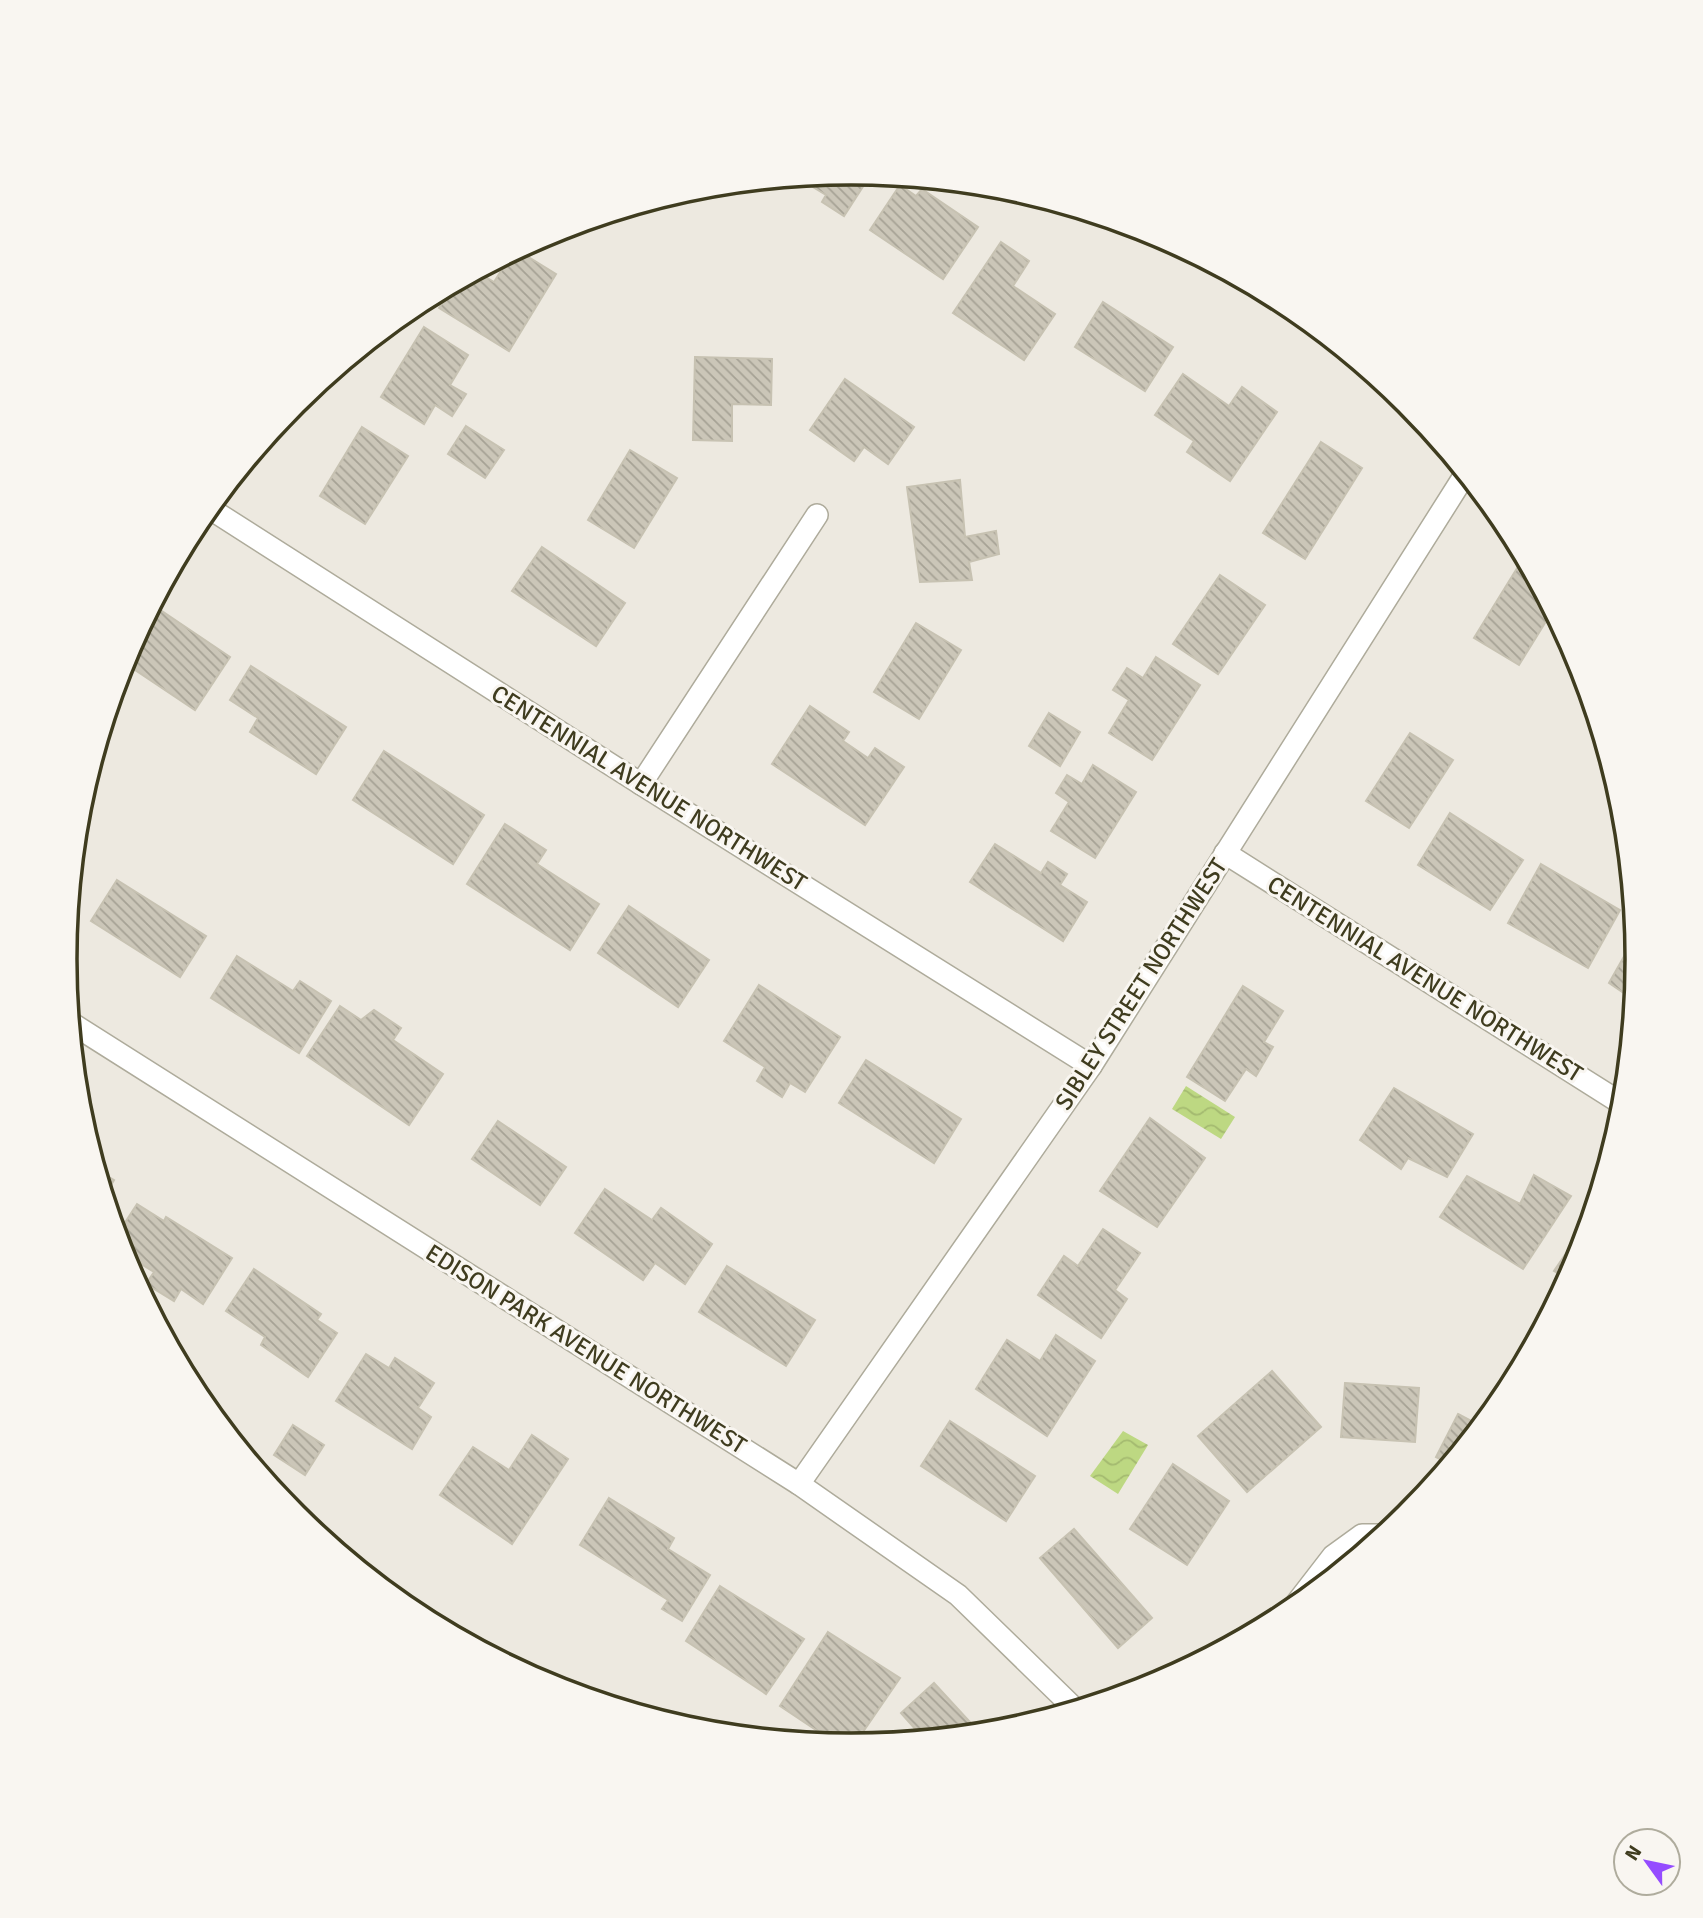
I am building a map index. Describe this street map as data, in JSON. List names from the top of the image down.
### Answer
{
  "streets": {
    "street": ["CENTENNIAL AVENUE NORTHWEST", "SIBLEY STREET NORTHWEST", "EDISON PARK AVENUE NORTHWEST"]
  },
  "crossings": [
    ["CENTENNIAL AVENUE NORTHWEST", "SIBLEY STREET NORTHWEST"],
    ["SIBLEY STREET NORTHWEST", "EDISON PARK AVENUE NORTHWEST"]
  ],
  "north": "top left"
}
